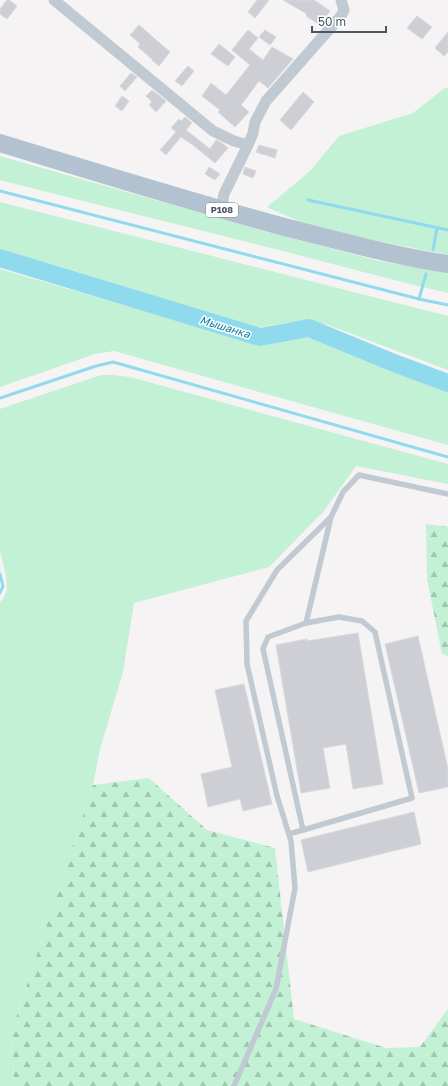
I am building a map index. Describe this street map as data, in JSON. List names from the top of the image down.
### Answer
{
  "streets": {
    "main road": ["Р108"]
  },
  "water": ["Мышанка"],
  "scale_bar": "50 m"
}
